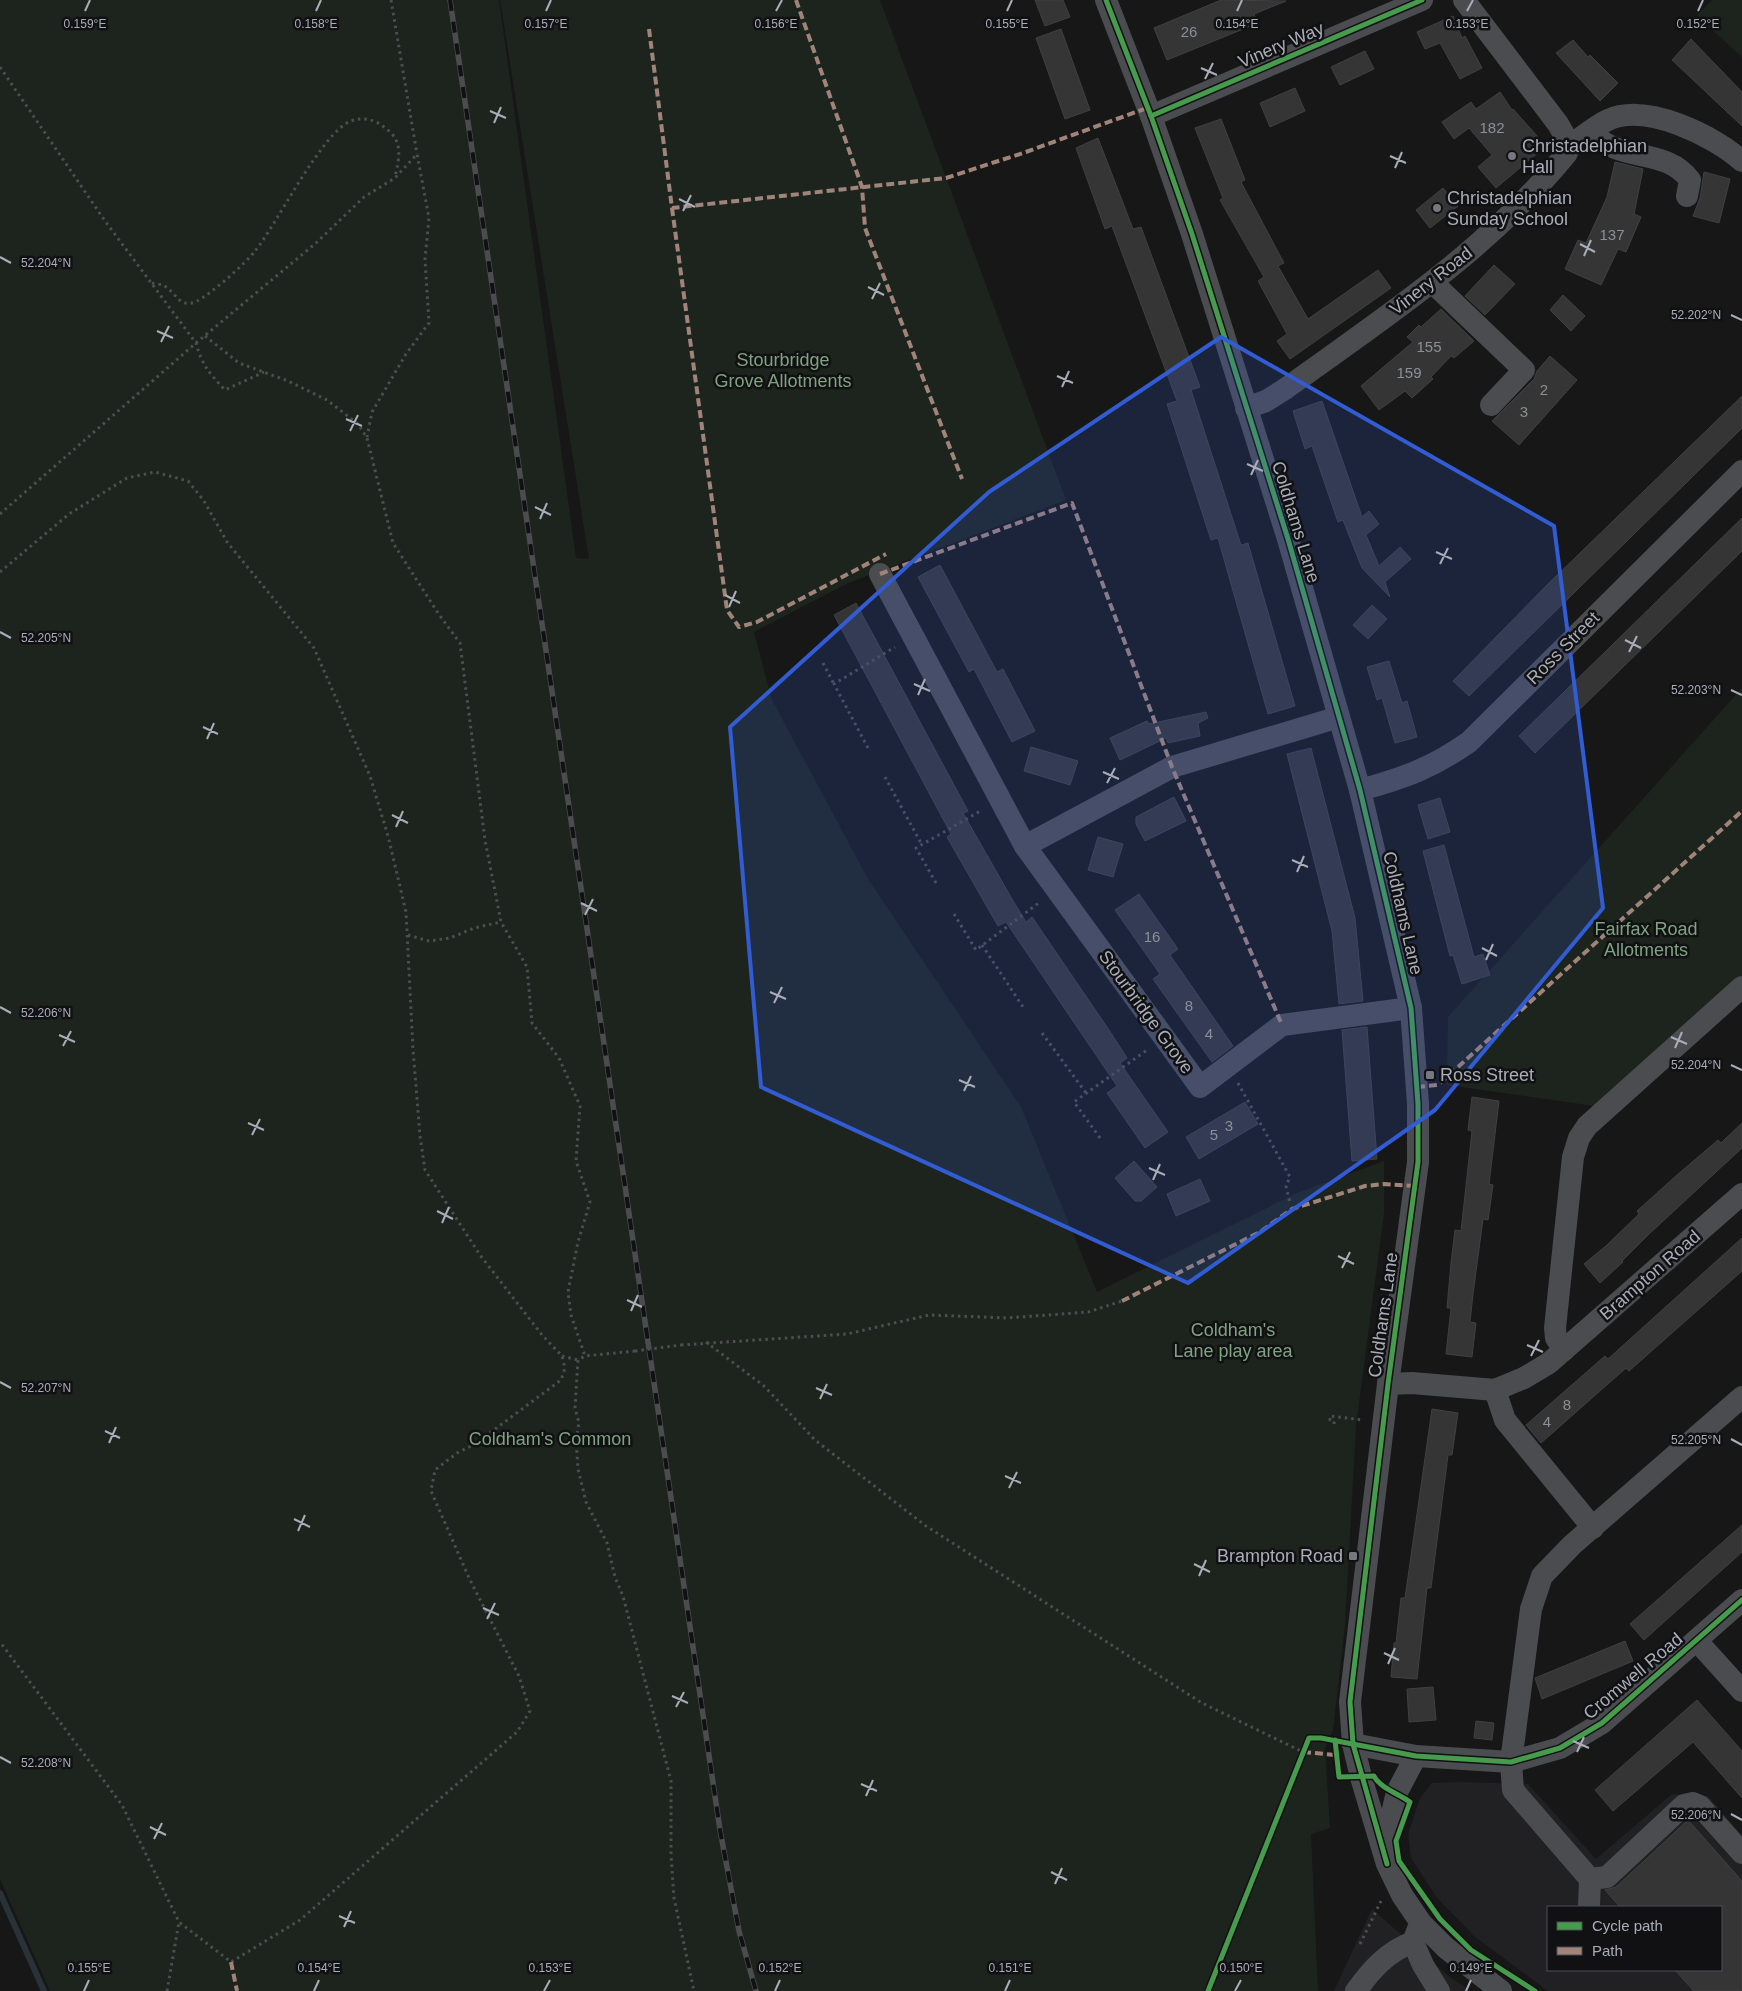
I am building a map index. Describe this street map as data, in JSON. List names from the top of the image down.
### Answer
{
  "streets": {
    "street": [
      "Vinery Way",
      "Vinery Road",
      "Coldhams Lane",
      "Ross Street",
      "Stourbridge Grove",
      "Brampton Road",
      "Cromwell Road"
    ]
  },
  "crossings": [
    ["Vinery Way", "Coldhams Lane"],
    ["Vinery Road", "Coldhams Lane"],
    ["Coldhams Lane", "Ross Street"],
    ["Coldhams Lane", "Stourbridge Grove"],
    ["Coldhams Lane", "Brampton Road"],
    ["Coldhams Lane", "Cromwell Road"]
  ],
  "parks": [
    "Stourbridge Grove Allotments",
    "Fairfax Road Allotments",
    "Coldham's Lane play area",
    "Coldham's Common"
  ],
  "places": {
    "other": ["Christadelphian Hall", "Christadelphian Sunday School"],
    "transit": ["Ross Street", "Brampton Road"]
  },
  "house_numbers": [
    "26",
    "182",
    "137",
    "155",
    "159",
    "2",
    "3",
    "16",
    "8",
    "4",
    "3",
    "5",
    "8",
    "4"
  ],
  "legend": ["Cycle path", "Path"],
  "coordinates": [
    "0.159°E",
    "0.158°E",
    "0.157°E",
    "0.156°E",
    "0.155°E",
    "0.153°E",
    "0.152°E",
    "0.154°E",
    "52.204°N",
    "52.202°N",
    "52.205°N",
    "52.203°N",
    "52.206°N",
    "52.207°N",
    "52.208°N",
    "0.151°E",
    "0.150°E",
    "0.149°E"
  ]
}
